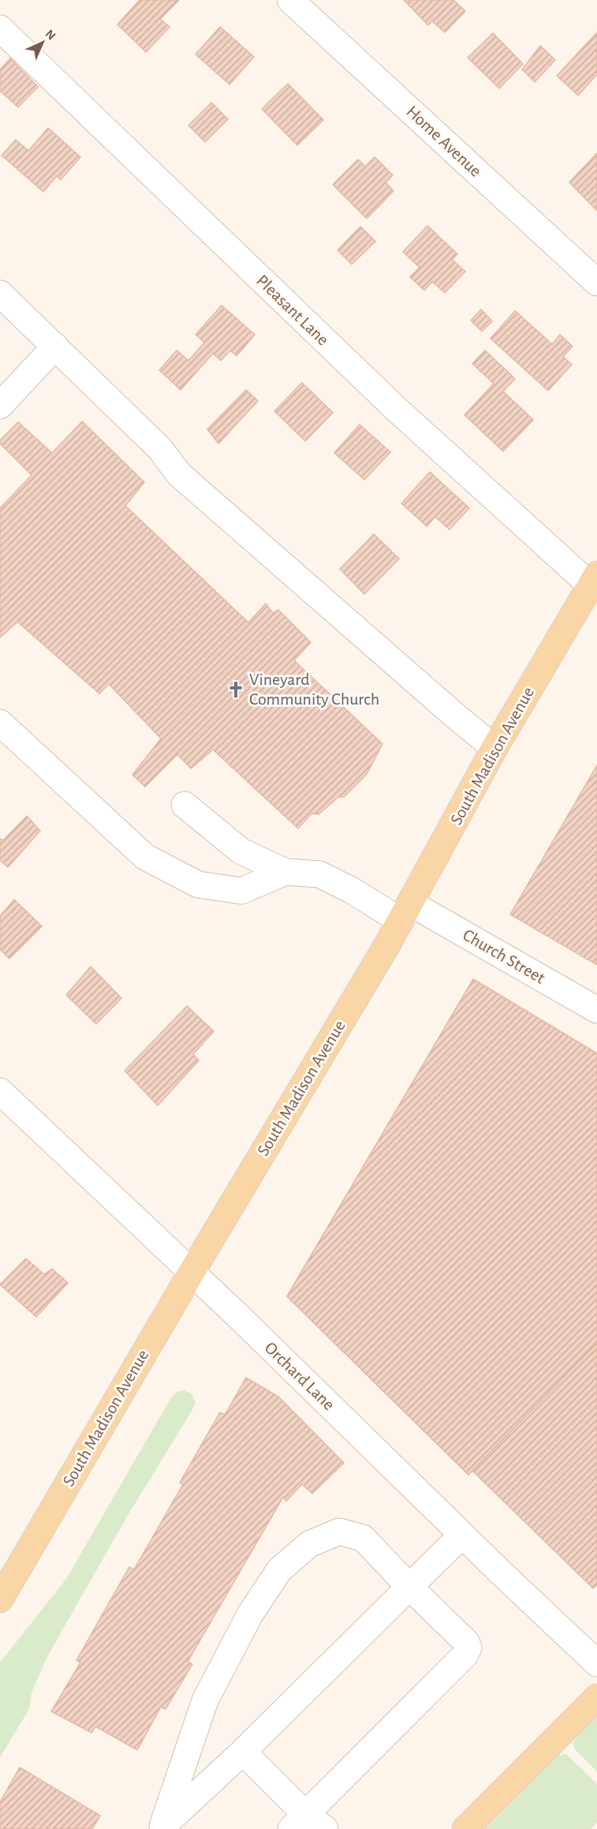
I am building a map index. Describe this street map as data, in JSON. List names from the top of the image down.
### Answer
{
  "streets": {
    "main road": ["South Madison Avenue"],
    "street": [
      "Home Avenue",
      "Pleasant Lane",
      "Church Street",
      "Orchard Lane"
    ]
  },
  "crossings": [
    ["Pleasant Lane", "South Madison Avenue"],
    ["South Madison Avenue", "Church Street"],
    ["South Madison Avenue", "Orchard Lane"]
  ],
  "places": {
    "church": ["Vineyard Community Church"]
  },
  "north": "top right"
}
